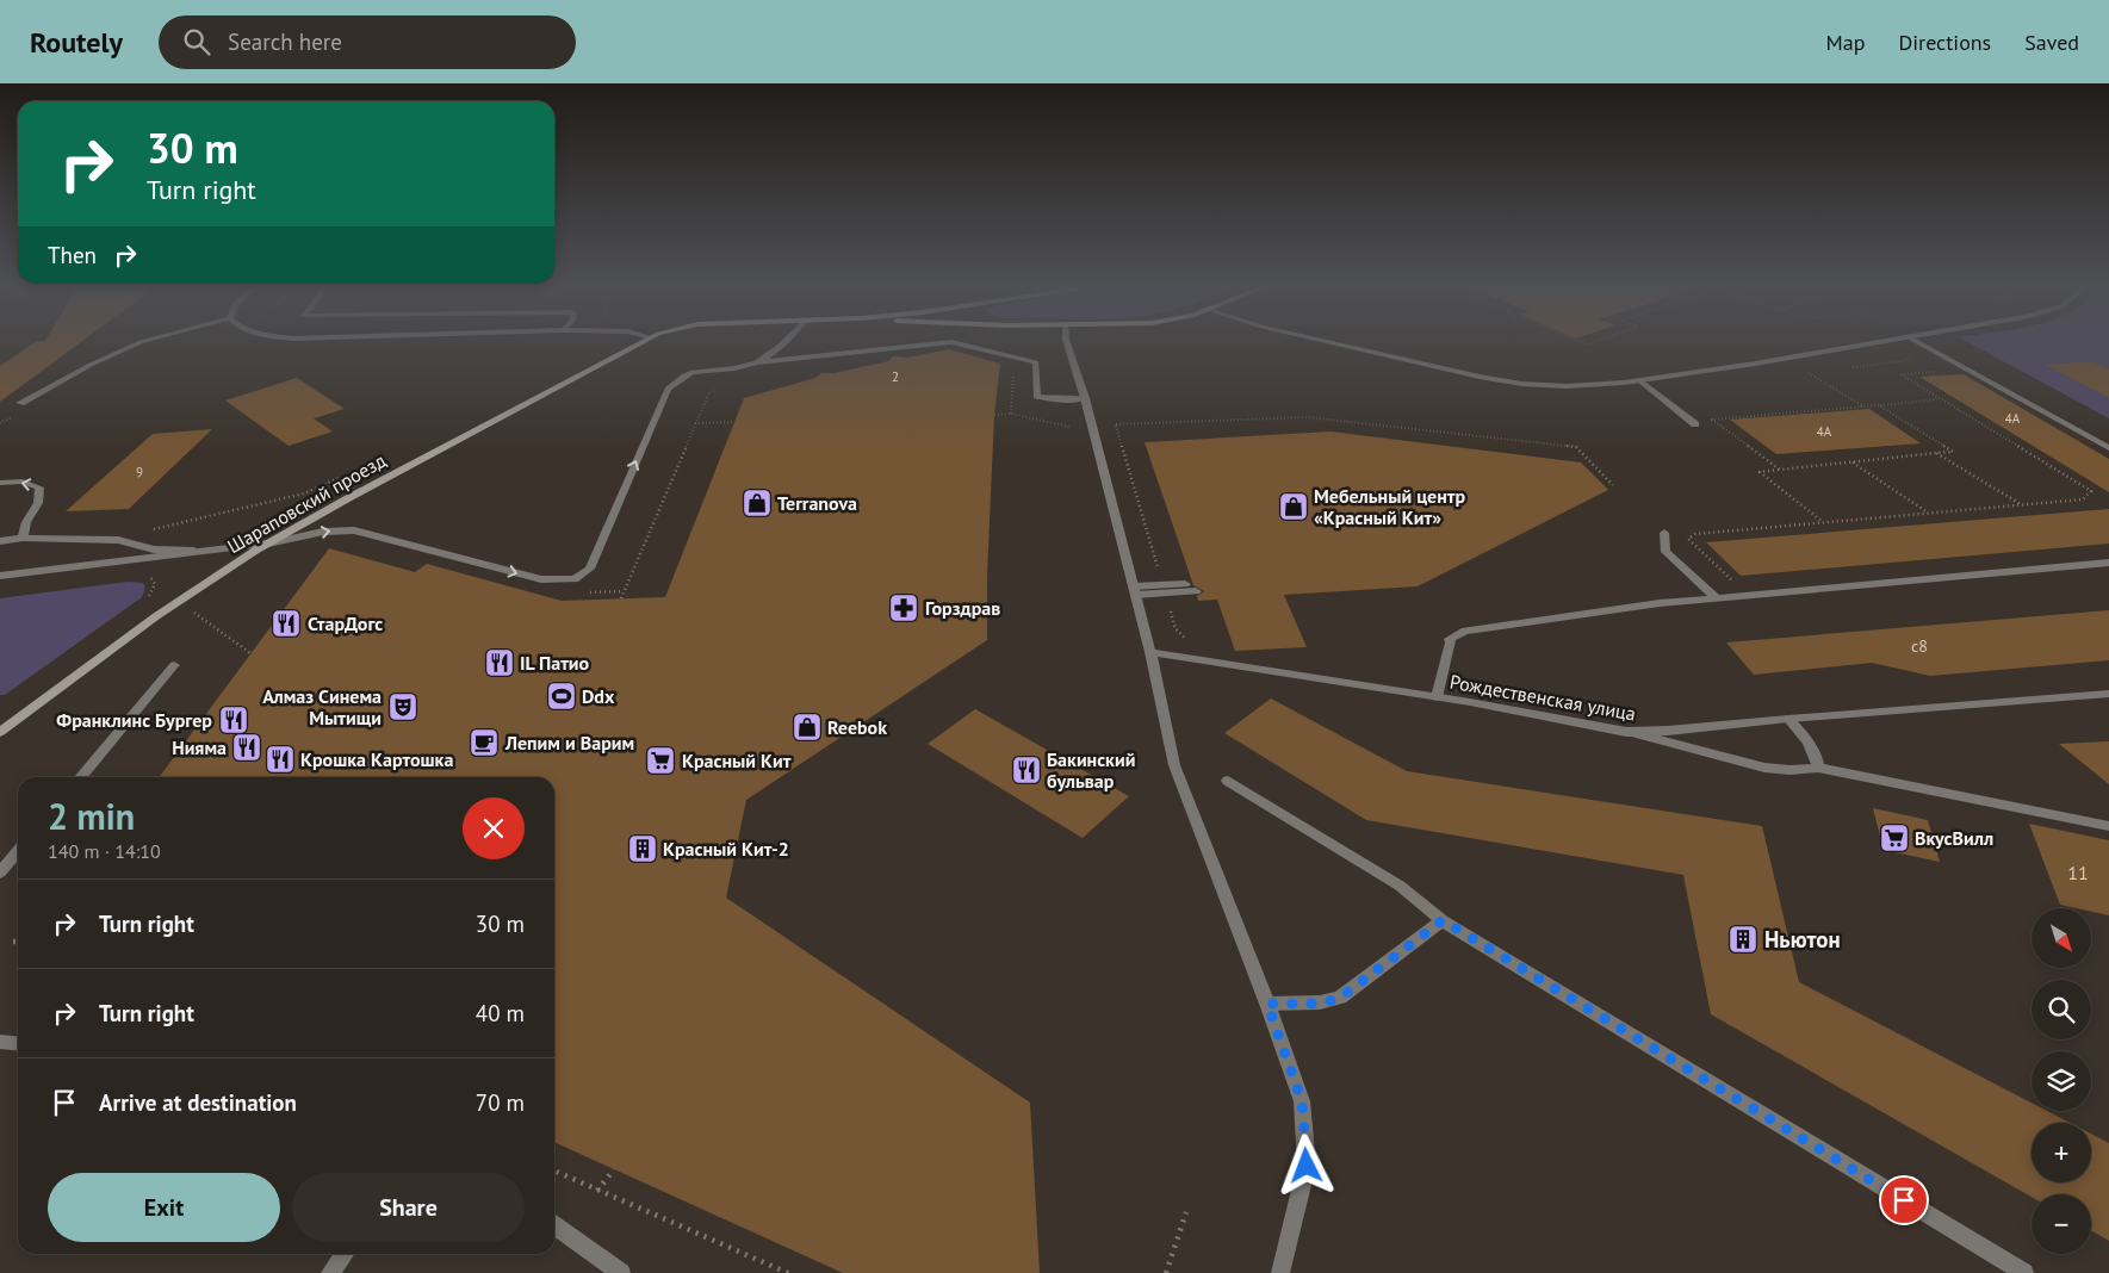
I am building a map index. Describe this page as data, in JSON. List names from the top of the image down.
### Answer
{
  "streets": {
    "main road": ["Шараповский проезд"],
    "street": ["Рождественская улица"]
  },
  "places": {
    "shop": ["Terranova", "Мебельный центр «Красный Кит»", "Reebok"],
    "pharmacy": ["Горздрав"],
    "restaurant": [
      "СтарДогс",
      "IL Патио",
      "Франклинс Бургер",
      "Нияма",
      "Крошка Картошка",
      "Бакинский бульвар"
    ],
    "sports": ["Ddx"],
    "theatre": ["Алмаз Синема Мытищи"],
    "cafe": ["Лепим и Варим"],
    "supermarket": ["Красный Кит", "ВкусВилл"],
    "building": ["Красный Кит-2", "Ньютон"]
  },
  "house_numbers": [
    "2",
    "4А",
    "4А",
    "9",
    "с8",
    "11"
  ],
  "north": "bottom right",
  "page": {
    "header": "Routely",
    "search": "Search here",
    "nav": ["Map", "Directions", "Saved"],
    "turn": ["30 m", "Turn right"],
    "then": "Then",
    "heading": ["2 min", "140 m · 14:10"],
    "list": [
      {
        "name": "Turn right",
        "value": "30 m"
      },
      {
        "name": "Turn right",
        "value": "40 m"
      },
      {
        "name": "Arrive at destination",
        "value": "70 m"
      }
    ],
    "map_buttons": ["+", "−"],
    "buttons": ["Exit", "Share"]
  }
}
